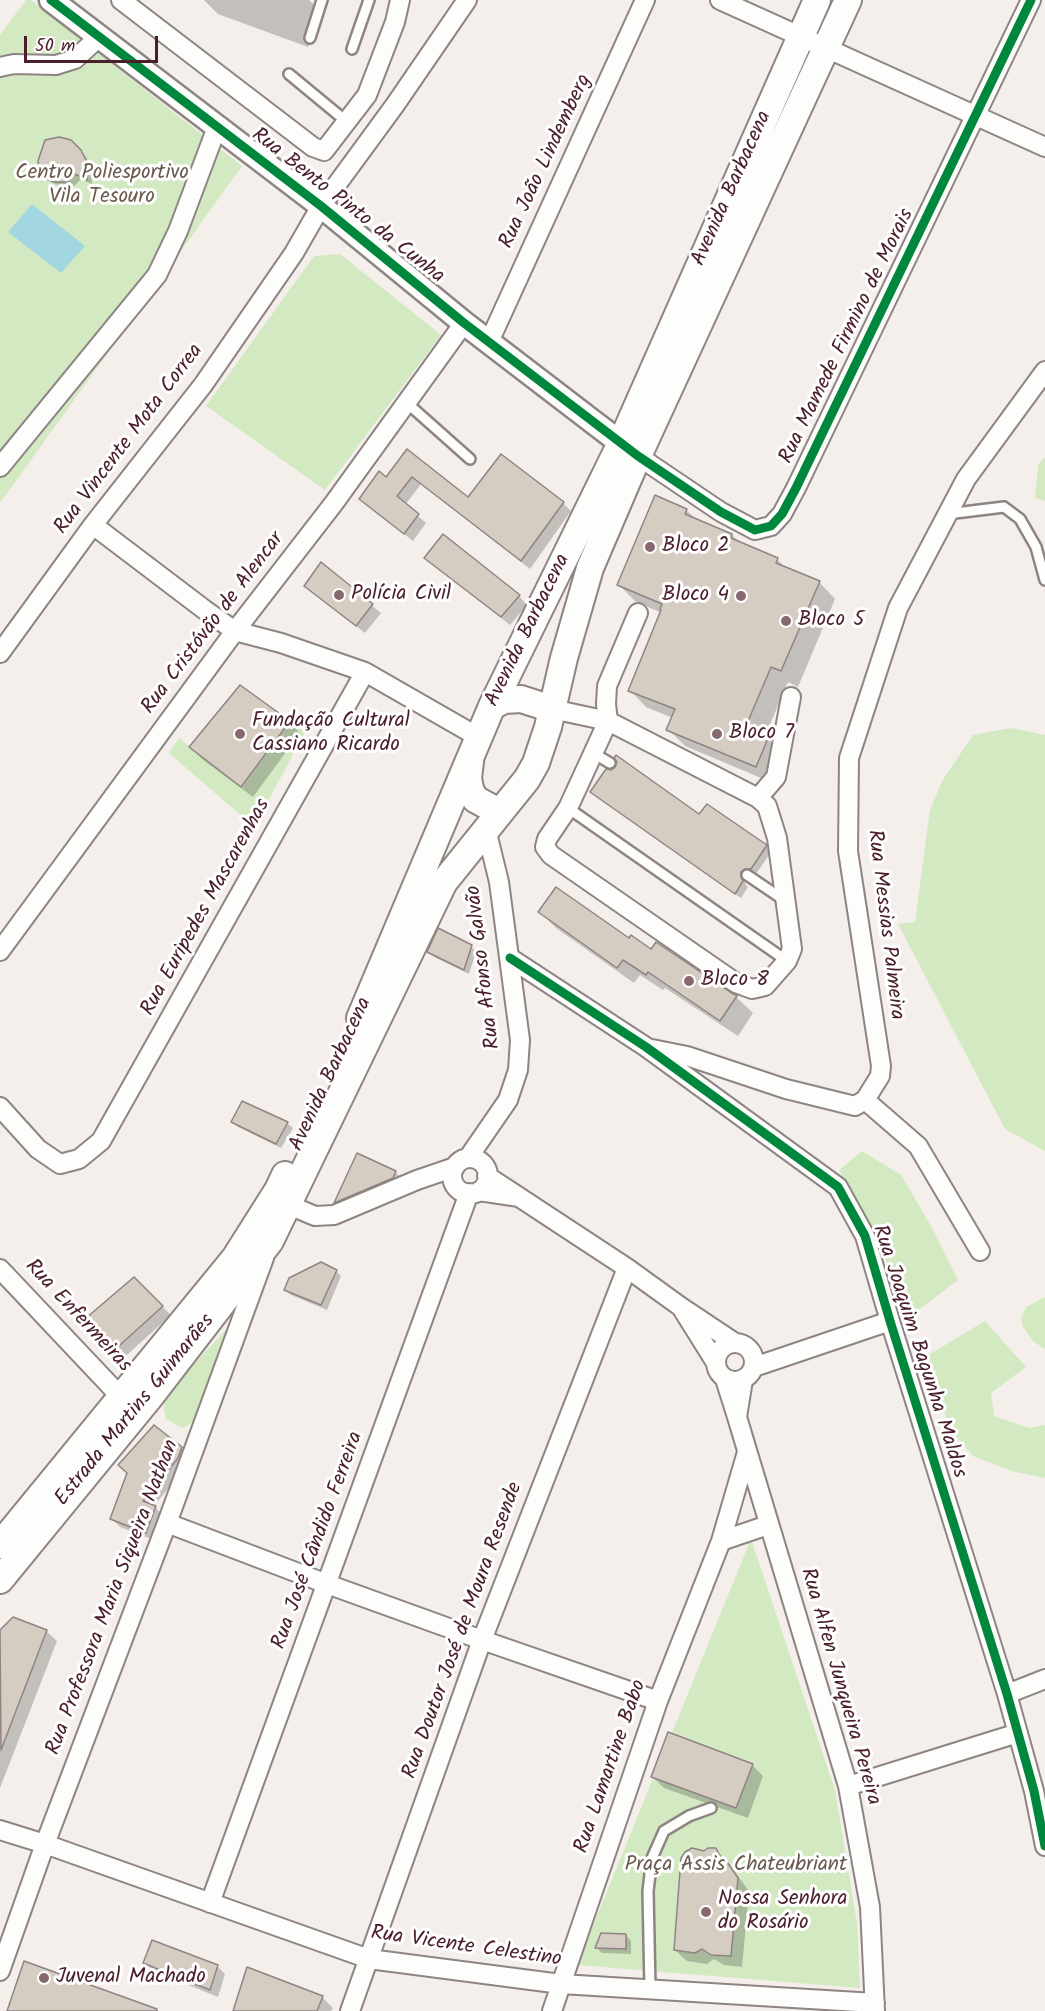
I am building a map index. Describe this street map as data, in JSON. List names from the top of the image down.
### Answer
{
  "streets": {
    "main road": ["Avenida Barbacena", "Estrada Martins Guimarães"],
    "street": [
      "Rua João Lindemberg",
      "Rua Bento Pinto da Cunha",
      "Rua Mamede Firmino de Morais",
      "Rua Vincente Mota Correa",
      "Rua Cristóvão de Alencar",
      "Rua Euripedes Mascarenhas",
      "Rua Messias Palmeira",
      "Rua Afonso Galvão",
      "Rua Enfermeiras",
      "Rua Joaquim Bagunha Maldos",
      "Rua José Cândido Ferreira",
      "Rua Professora Maria Siqueira Nathan",
      "Rua Doutor José de Moura Resende",
      "Rua Alfen Junqueira Pereira",
      "Rua Lamartine Babo",
      "Rua Vicente Celestino"
    ]
  },
  "crossings": [
    ["Rua João Lindemberg", "Rua Bento Pinto da Cunha"],
    ["Avenida Barbacena", "Rua Bento Pinto da Cunha"],
    ["Avenida Barbacena", "Rua Mamede Firmino de Morais"],
    ["Avenida Barbacena", "Rua Afonso Galvão"],
    ["Avenida Barbacena", "Estrada Martins Guimarães"],
    ["Avenida Barbacena", "Rua Professora Maria Siqueira Nathan"],
    ["Rua Bento Pinto da Cunha", "Rua Mamede Firmino de Morais"],
    ["Rua Bento Pinto da Cunha", "Rua Vincente Mota Correa"],
    ["Rua Bento Pinto da Cunha", "Rua Cristóvão de Alencar"],
    ["Rua Afonso Galvão", "Rua Joaquim Bagunha Maldos"],
    ["Rua Afonso Galvão", "Rua José Cândido Ferreira"],
    ["Rua Enfermeiras", "Estrada Martins Guimarães"],
    ["Estrada Martins Guimarães", "Rua Professora Maria Siqueira Nathan"],
    ["Rua José Cândido Ferreira", "Rua Vicente Celestino"],
    ["Rua Professora Maria Siqueira Nathan", "Rua Vicente Celestino"],
    ["Rua Doutor José de Moura Resende", "Rua Vicente Celestino"],
    ["Rua Alfen Junqueira Pereira", "Rua Lamartine Babo"],
    ["Rua Alfen Junqueira Pereira", "Rua Vicente Celestino"],
    ["Rua Lamartine Babo", "Rua Vicente Celestino"]
  ],
  "parks": ["Centro Poliesportivo Vila Tesouro", "Praça Assis Chateubriant"],
  "places": [
    "Bloco 2",
    "Polícia Civil",
    "Bloco 4",
    "Bloco 5",
    "Fundação Cultural Cassiano Ricardo",
    "Bloco 7",
    "Bloco 8",
    "Nossa Senhora do Rosário",
    "Juvenal Machado"
  ],
  "scale_bar": "50 m"
}
